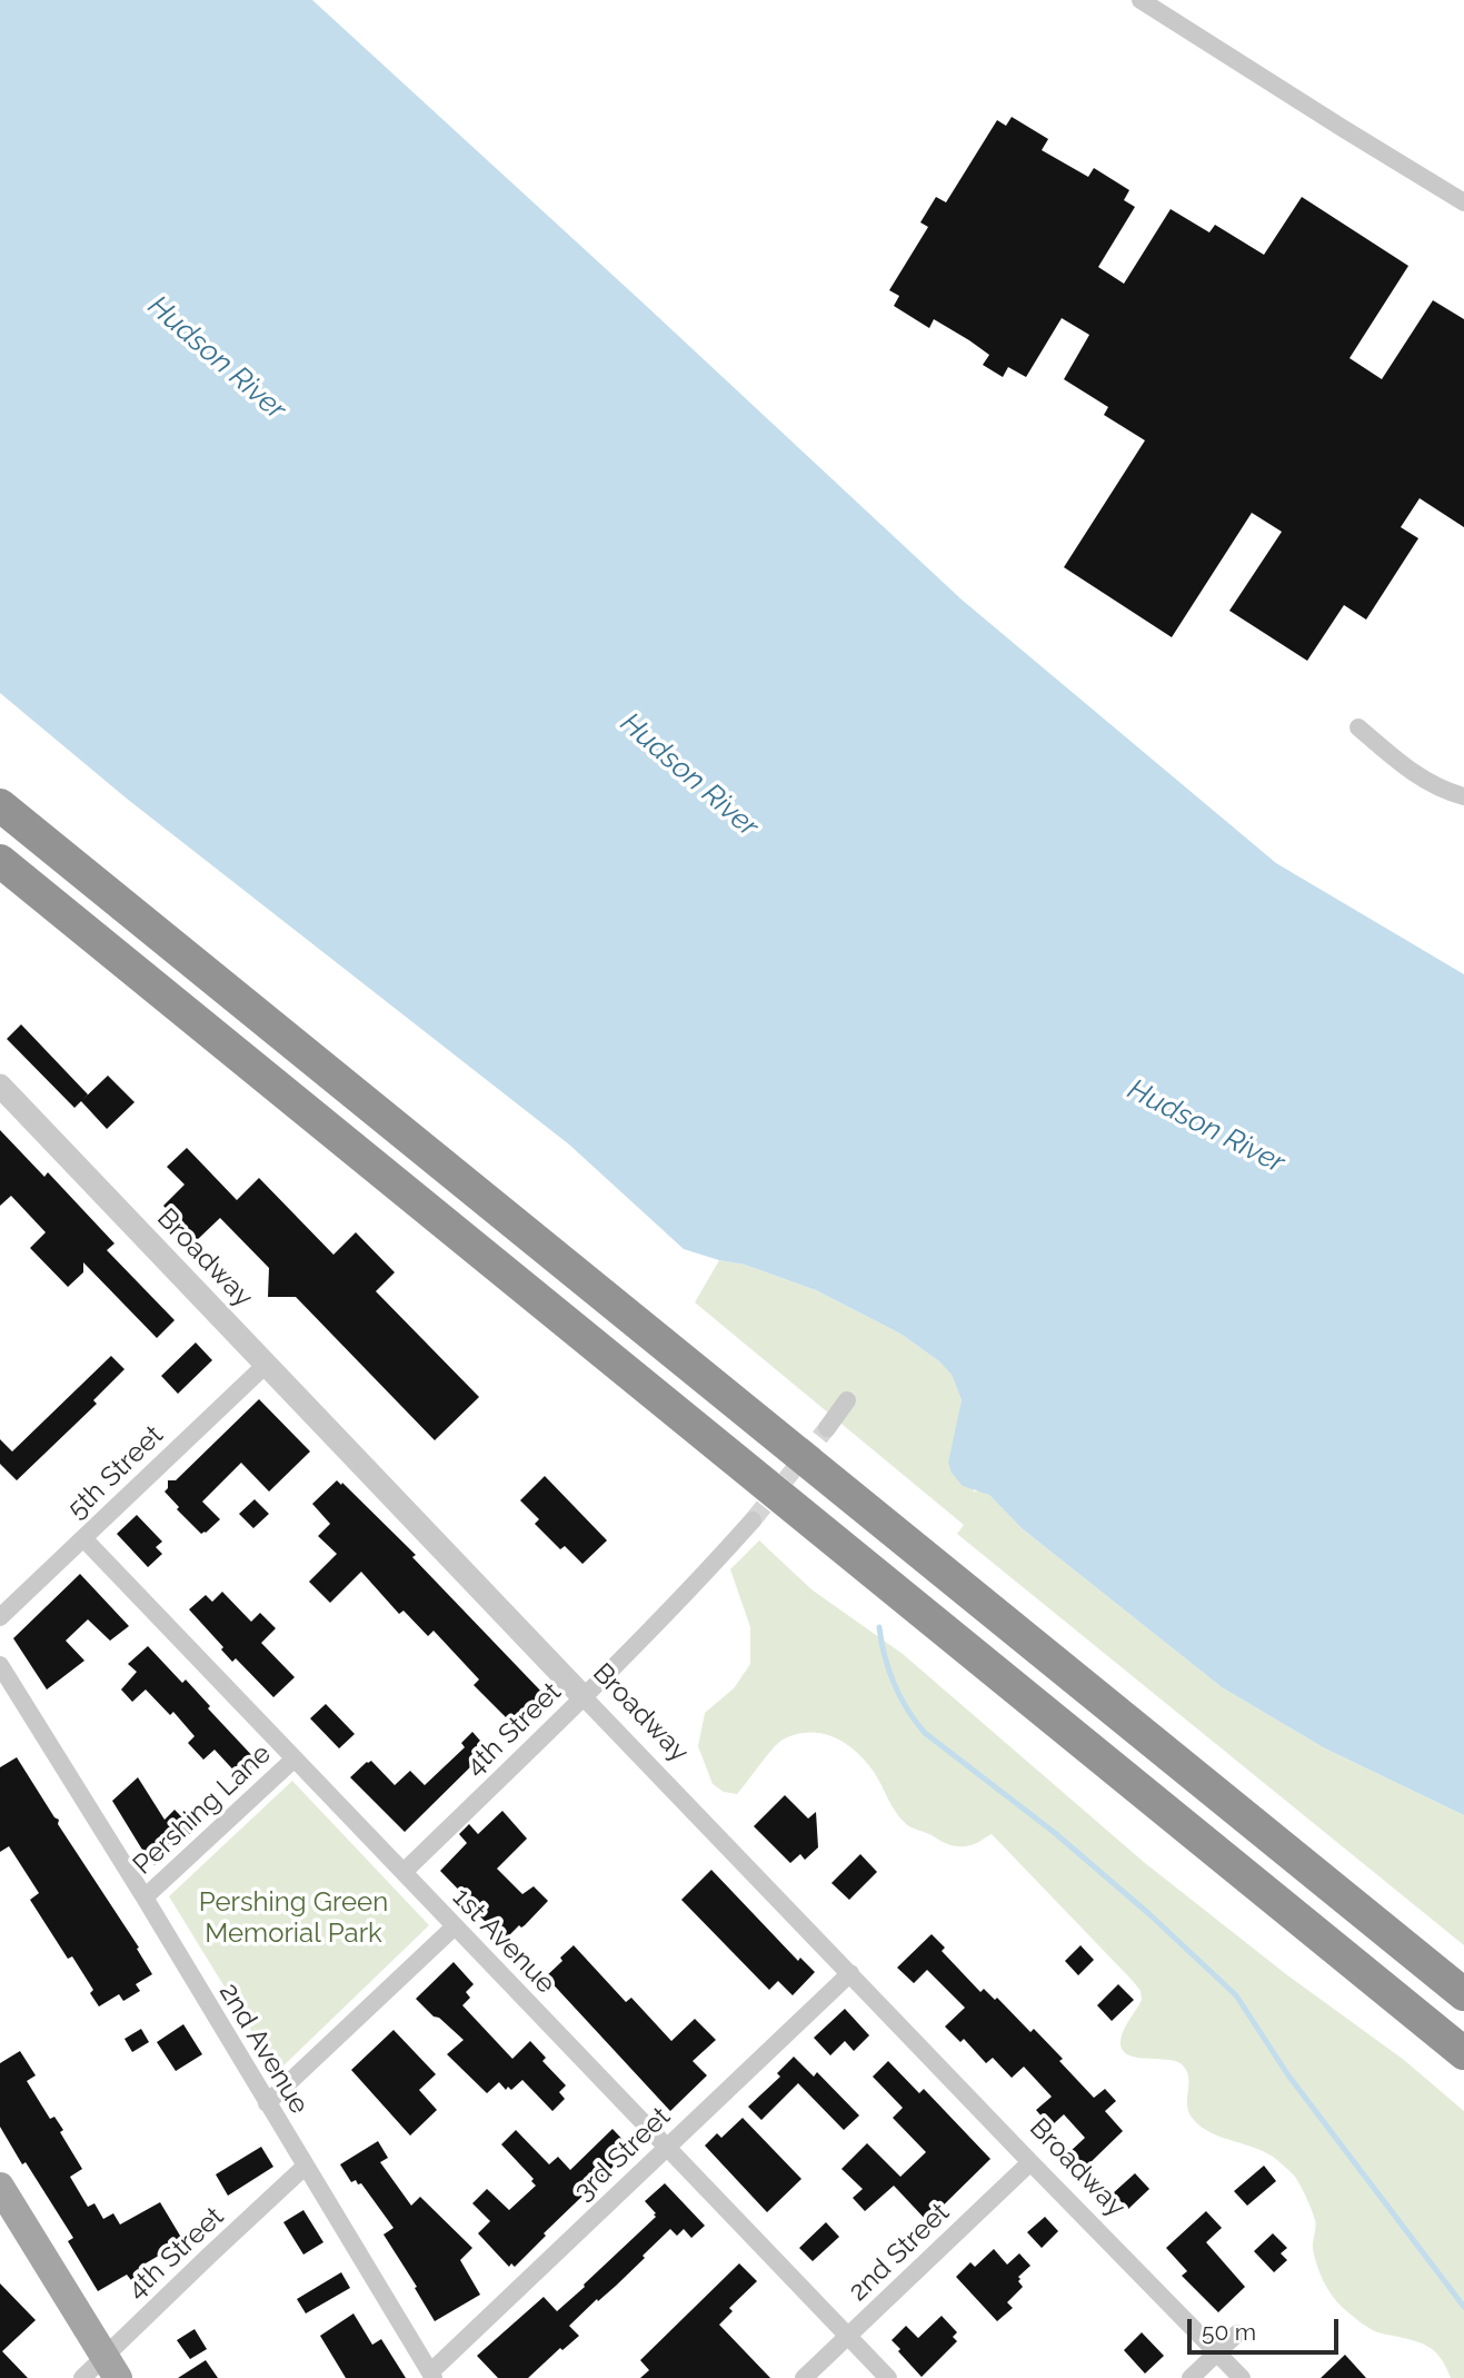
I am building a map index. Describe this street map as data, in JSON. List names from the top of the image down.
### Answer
{
  "streets": {
    "street": [
      "Broadway",
      "5th Street",
      "4th Street",
      "Pershing Lane",
      "1st Avenue",
      "2nd Avenue",
      "3rd Street",
      "2nd Street"
    ]
  },
  "crossings": [
    ["Broadway", "5th Street"],
    ["Broadway", "4th Street"],
    ["Broadway", "3rd Street"],
    ["Broadway", "2nd Street"],
    ["5th Street", "1st Avenue"],
    ["4th Street", "1st Avenue"],
    ["4th Street", "2nd Avenue"],
    ["Pershing Lane", "1st Avenue"],
    ["Pershing Lane", "2nd Avenue"],
    ["1st Avenue", "3rd Street"],
    ["1st Avenue", "2nd Street"],
    ["2nd Avenue", "3rd Street"]
  ],
  "water": ["Hudson River"],
  "parks": ["Pershing Green Memorial Park"],
  "scale_bar": "50 m"
}
